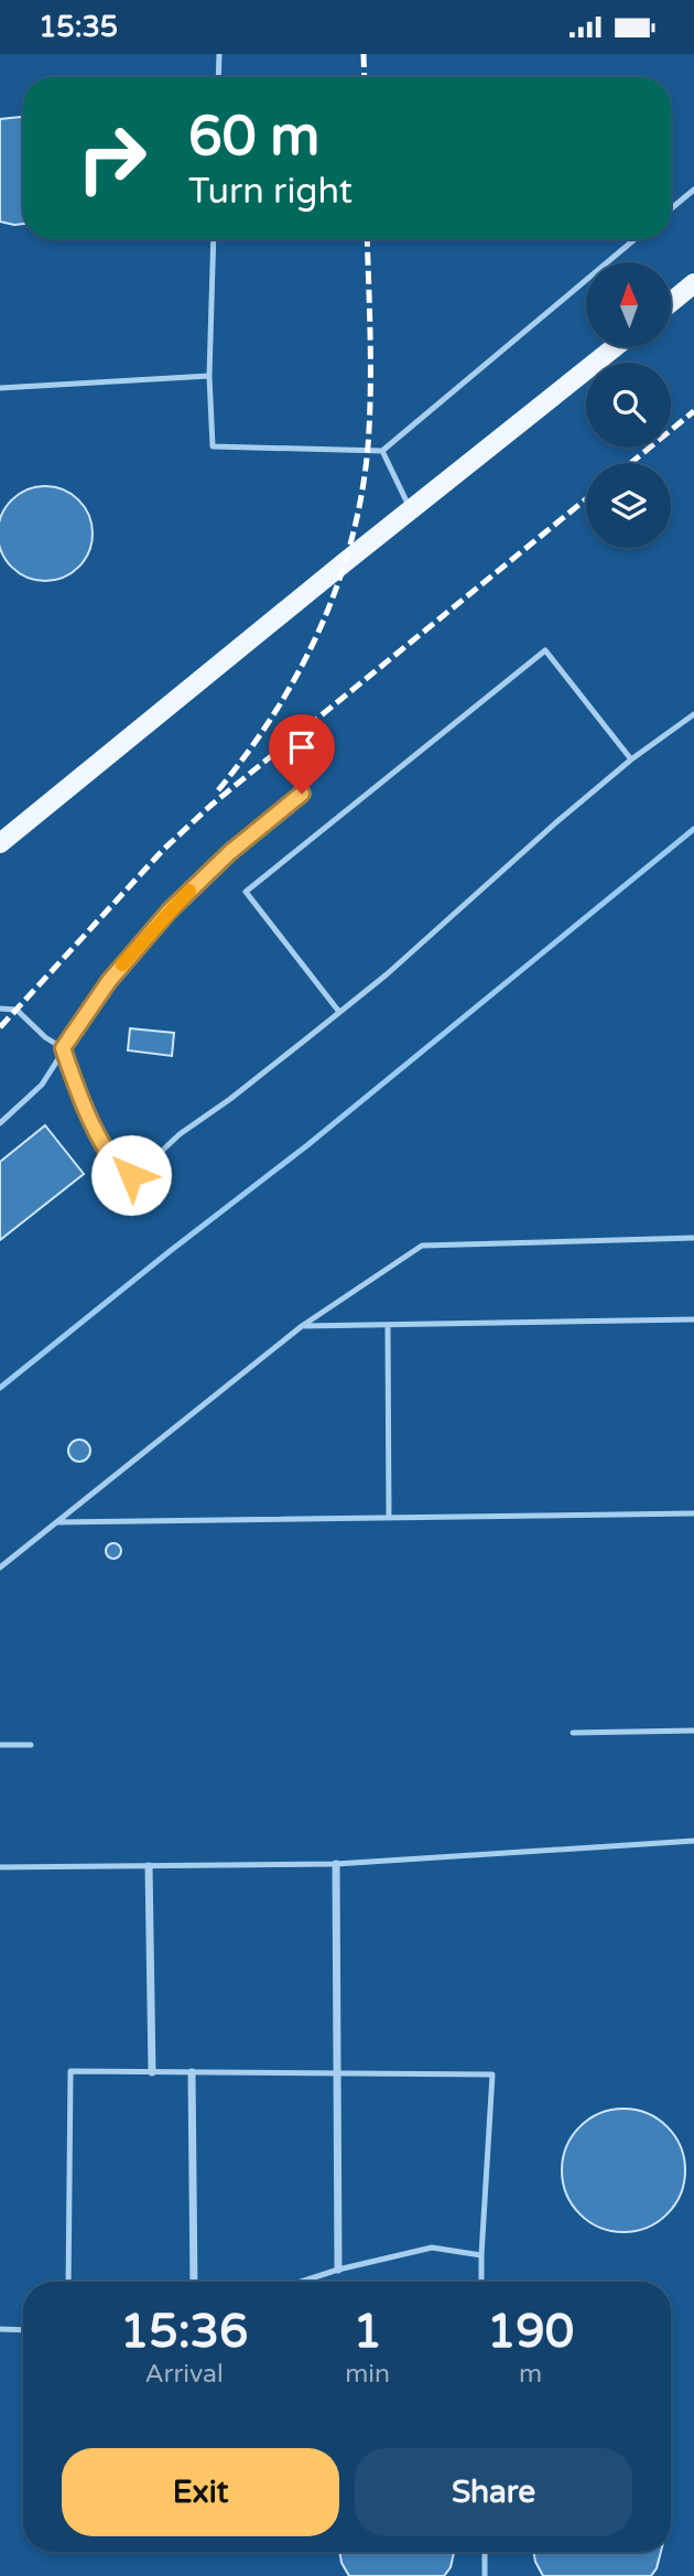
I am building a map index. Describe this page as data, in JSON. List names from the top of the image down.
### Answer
{
  "north": "top",
  "page": {
    "status": "15:35",
    "turn": ["60 m", "Turn right"],
    "eta": [
      "15:36",
      "Arrival",
      "1",
      "min",
      "190",
      "m"
    ],
    "buttons": ["Exit", "Share"]
  }
}
